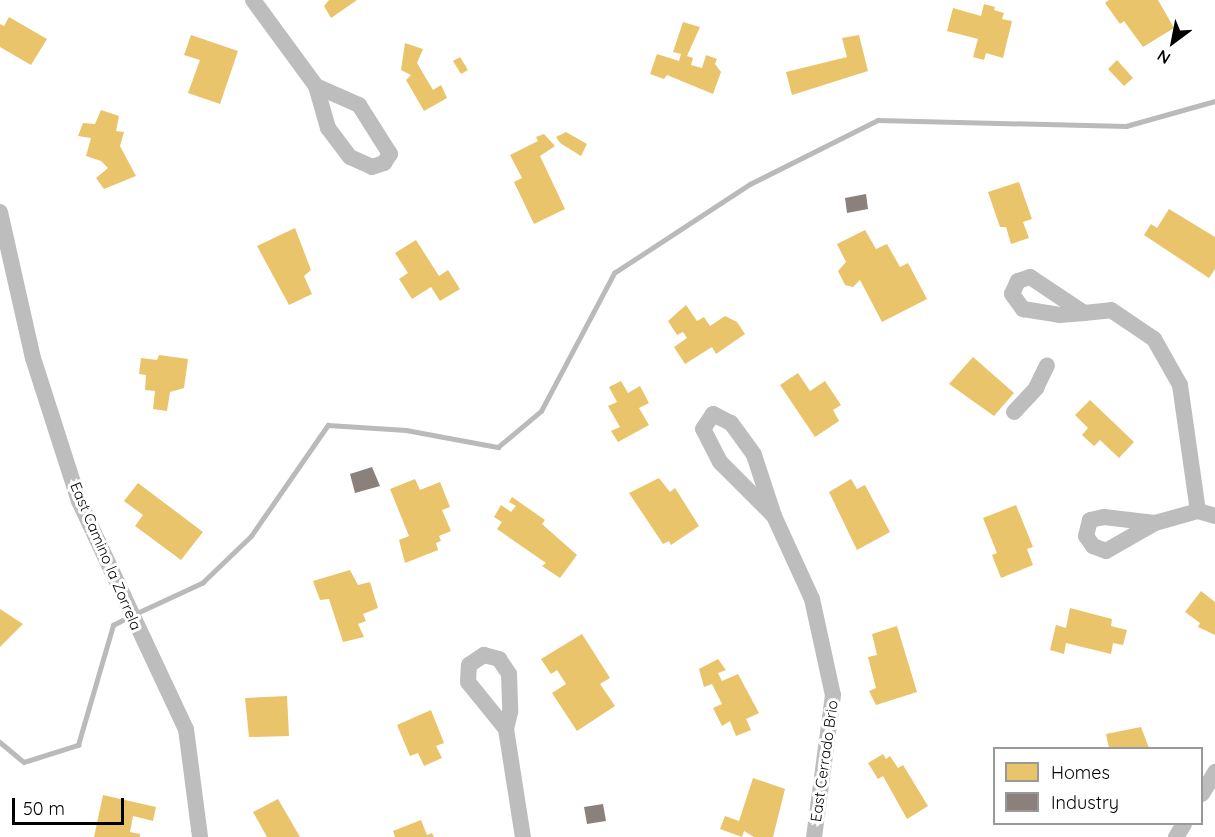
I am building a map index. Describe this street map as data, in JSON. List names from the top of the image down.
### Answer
{
  "streets": {
    "street": ["East Camino la Zorrela", "East Cerrado Brio"]
  },
  "legend": ["Homes", "Industry"],
  "scale_bar": "50 m",
  "north": "bottom left"
}
